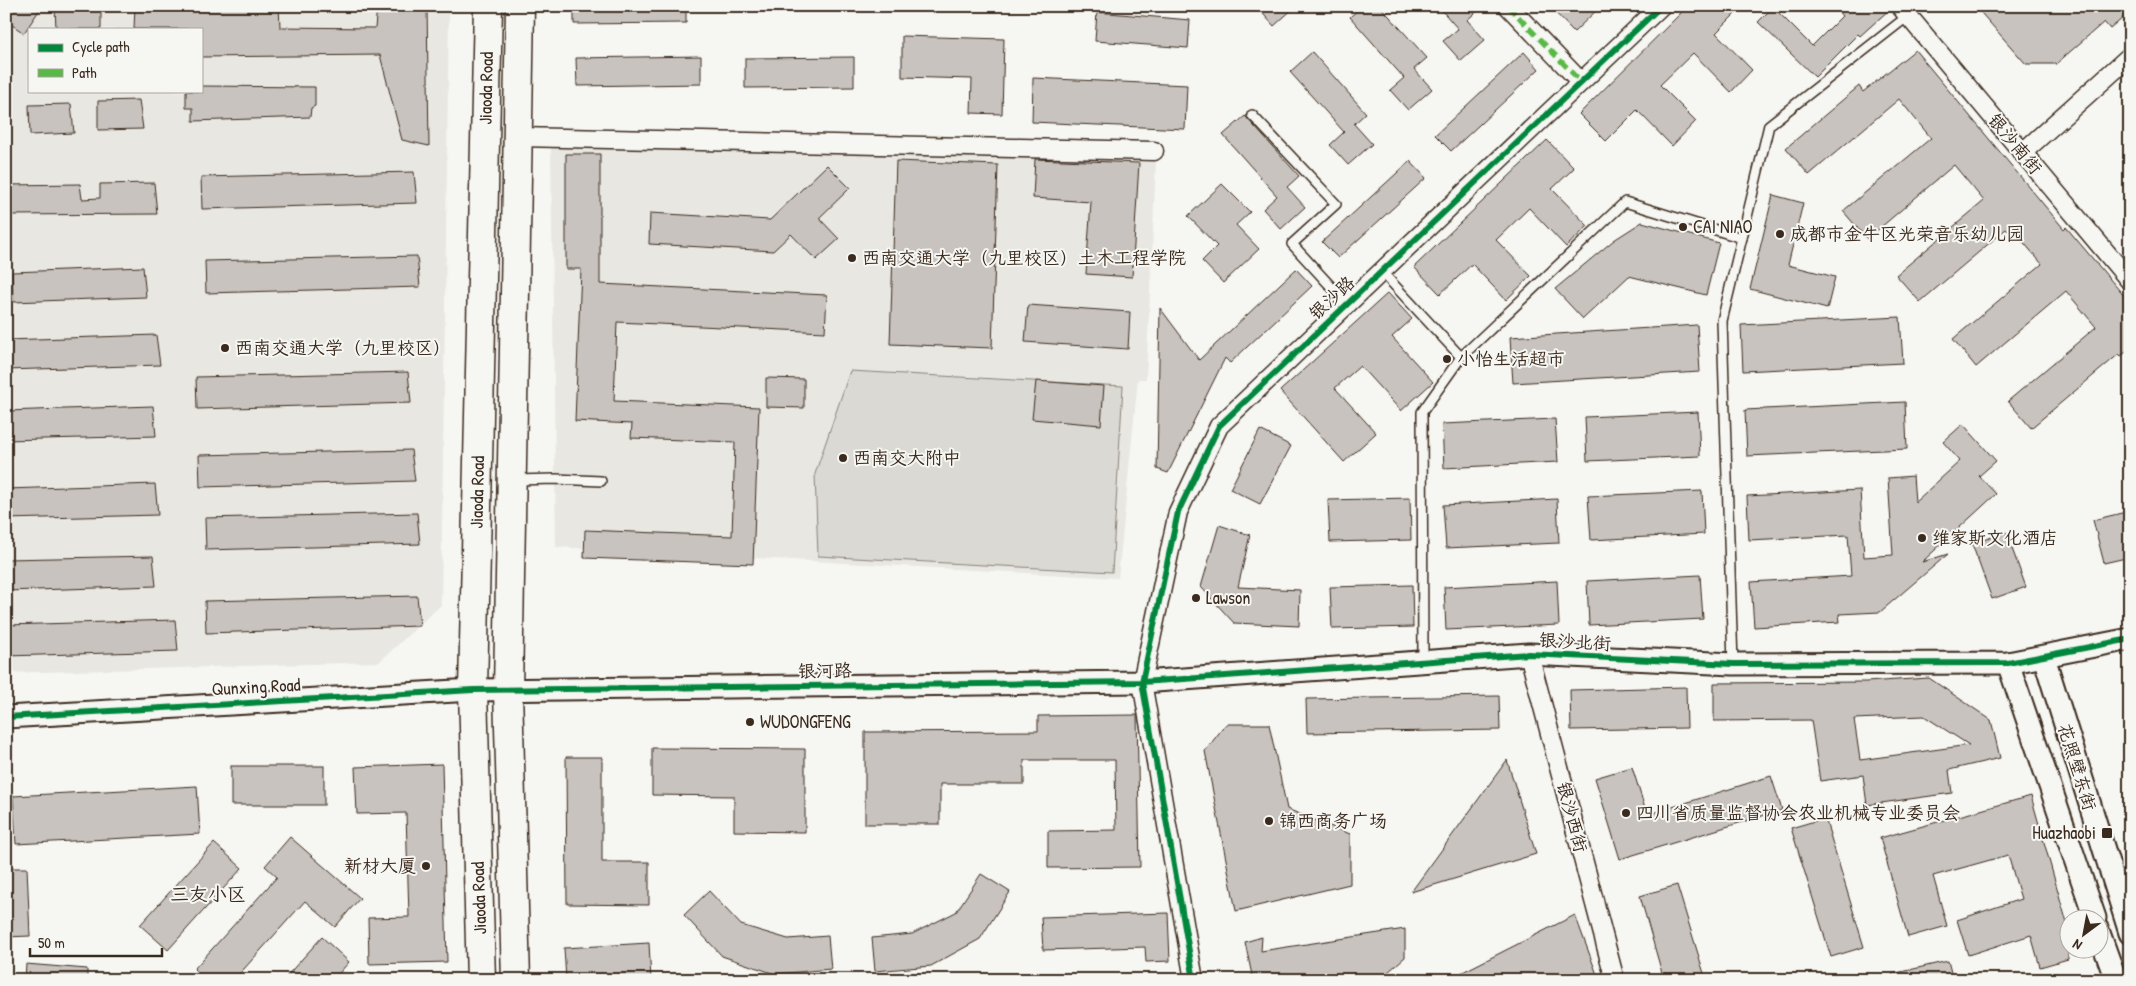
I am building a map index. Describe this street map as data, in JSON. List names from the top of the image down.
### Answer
{
  "streets": {
    "main road": ["Jiaoda Road"],
    "street": [
      "银沙南街",
      "银沙路",
      "银沙北街",
      "银河路",
      "Qunxing Road",
      "花照壁东街",
      "银沙西街"
    ]
  },
  "crossings": [
    ["Jiaoda Road", "银河路"],
    ["Jiaoda Road", "Qunxing Road"],
    ["银沙路", "银沙北街"],
    ["银沙路", "银河路"],
    ["银沙北街", "银河路"],
    ["银沙北街", "花照壁东街"],
    ["银沙北街", "银沙西街"],
    ["银河路", "Qunxing Road"]
  ],
  "districts": ["三友小区"],
  "places": {
    "other": [
      "CAI NIAO",
      "成都市金牛区光荣音乐幼儿园",
      "西南交通大学（九里校区）土木工程学院",
      "西南交通大学（九里校区）",
      "小怡生活超市",
      "西南交大附中",
      "维家斯文化酒店",
      "Lawson",
      "WUDONGFENG",
      "四川省质量监督协会农业机械专业委员会",
      "锦西商务广场",
      "新材大厦"
    ],
    "transit": ["Huazhaobi"]
  },
  "legend": ["Cycle path", "Path"],
  "scale_bar": "50 m",
  "north": "bottom left"
}
